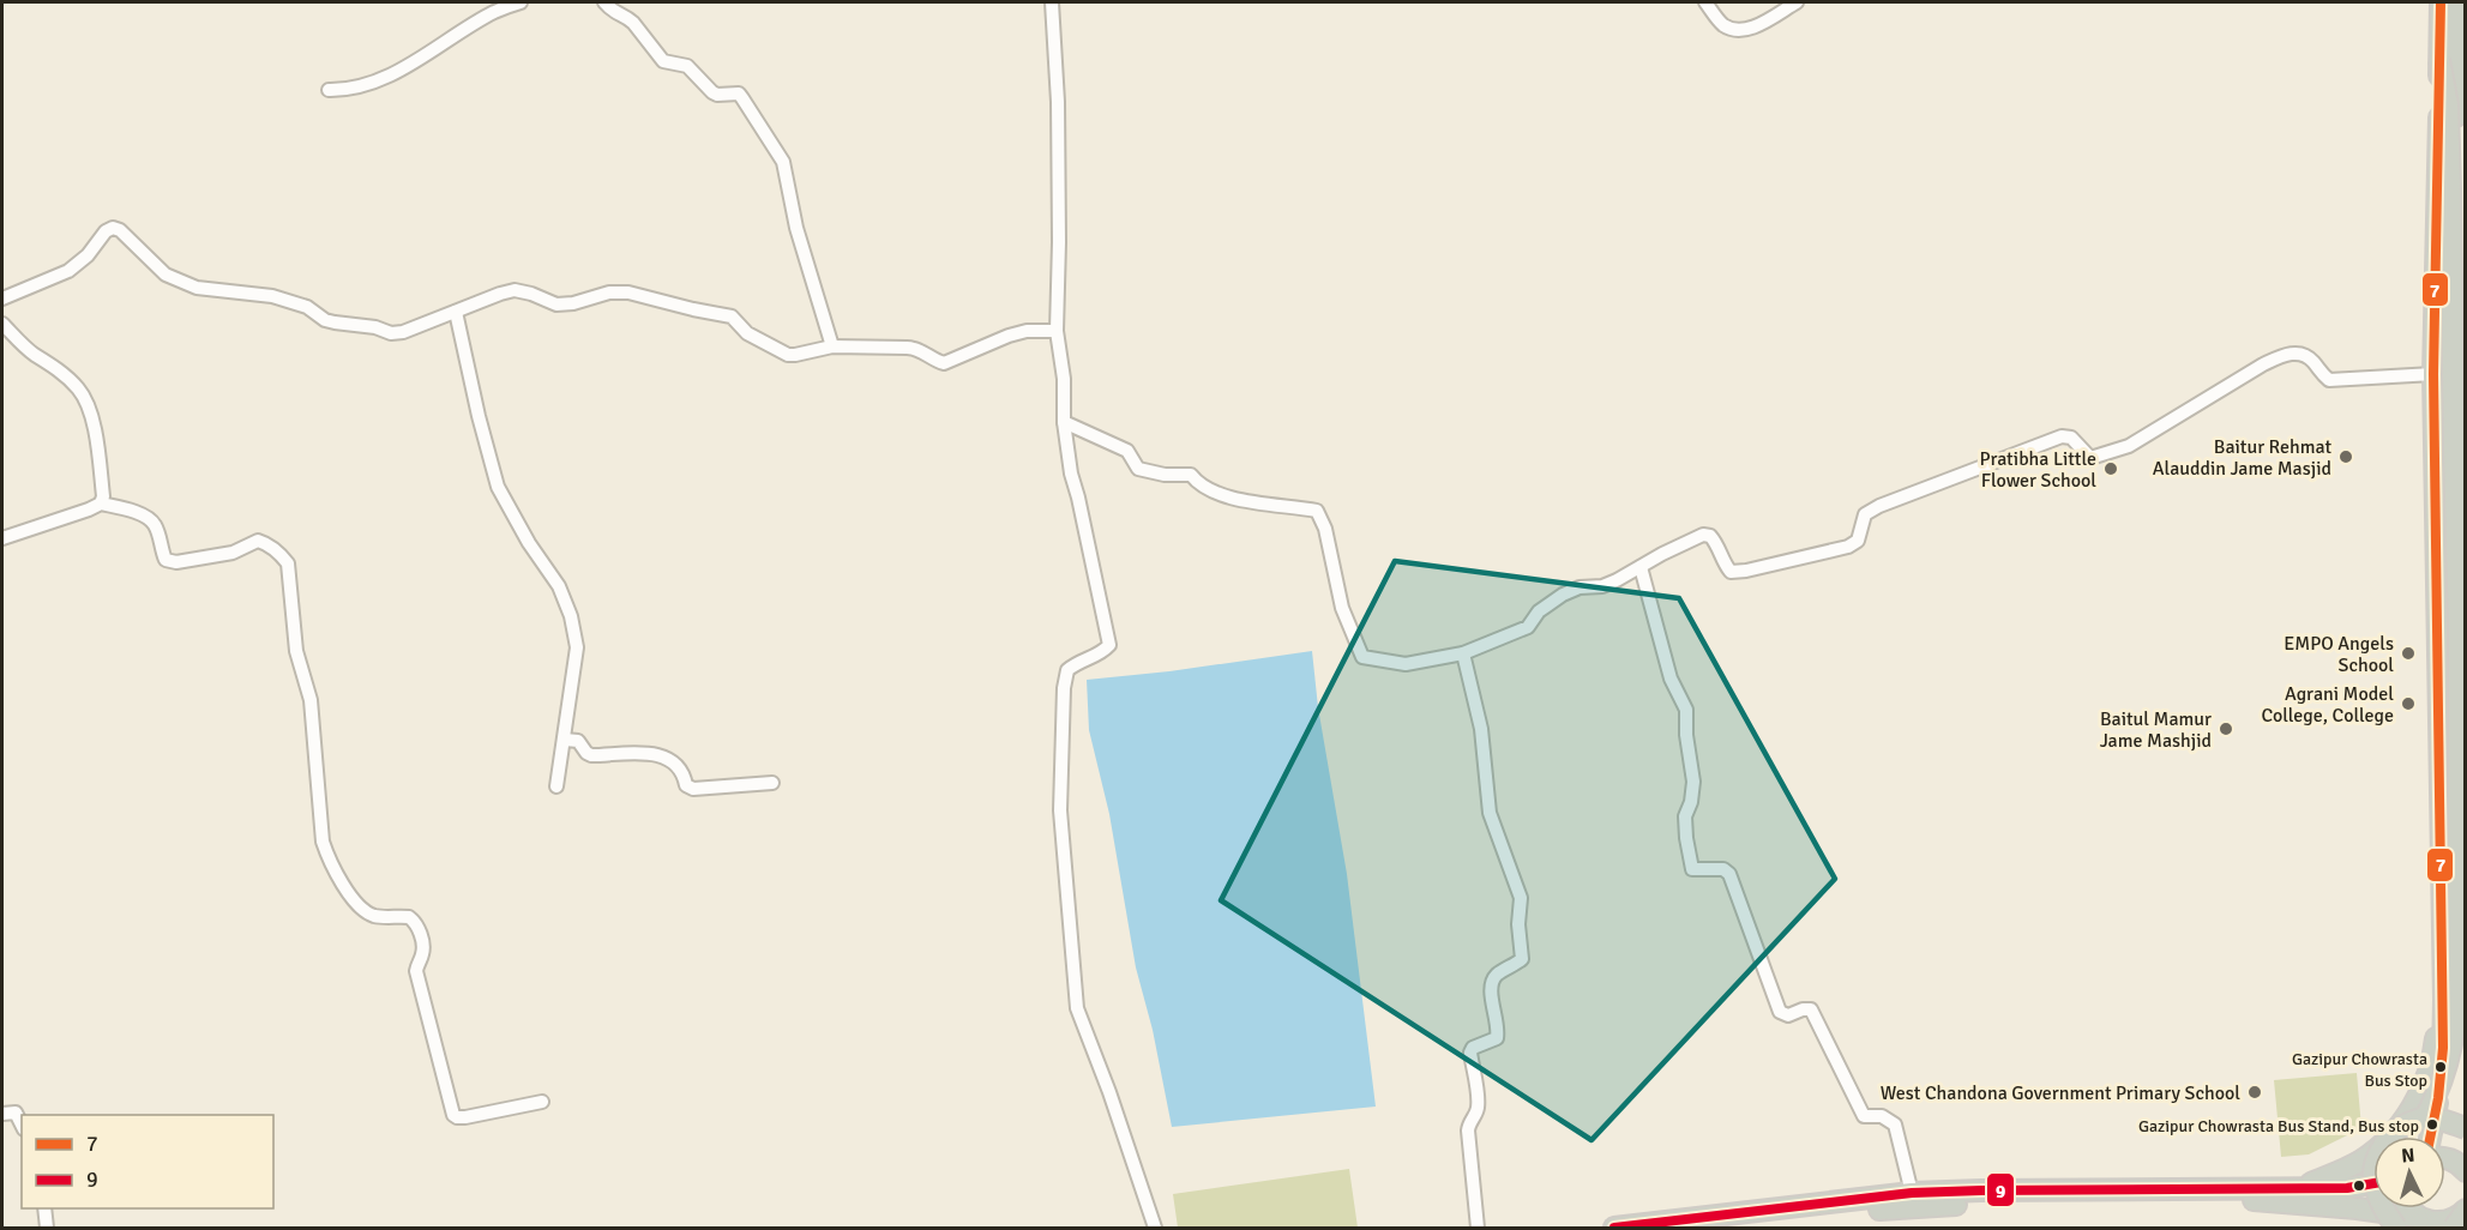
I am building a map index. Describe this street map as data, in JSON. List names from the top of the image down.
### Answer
{
  "places": [
    "Baitur Rehmat Alauddin Jame Masjid",
    "Pratibha Little Flower School",
    "EMPO Angels School",
    "Agrani Model College, College",
    "Baitul Mamur Jame Mashjid",
    "Gazipur Chowrasta Bus Stop",
    "West Chandona Government Primary School",
    "Gazipur Chowrasta Bus Stand, Bus stop"
  ],
  "lines": ["transit line 7", "transit line 9"],
  "legend": ["7", "9"],
  "north": "top"
}
